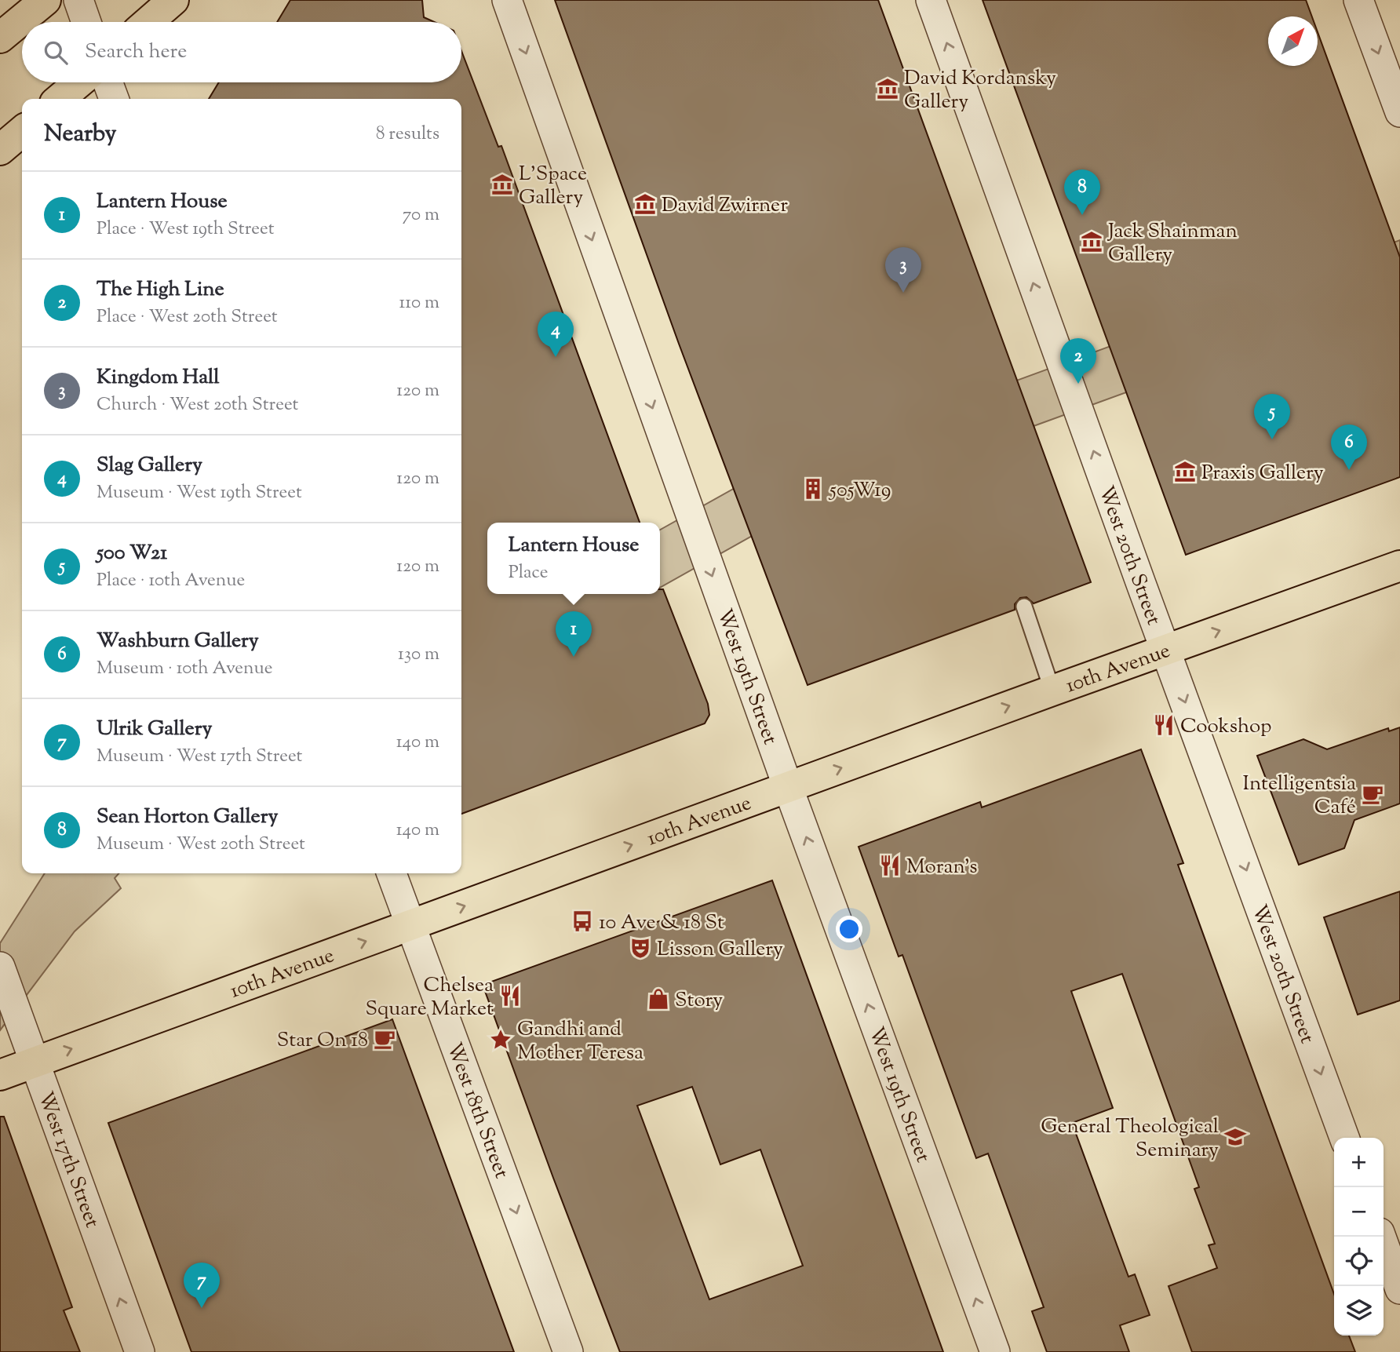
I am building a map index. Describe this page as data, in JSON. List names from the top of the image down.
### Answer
{
  "streets": {
    "main road": ["10th Avenue"],
    "street": [
      "West 20th Street",
      "West 19th Street",
      "West 18th Street",
      "West 17th Street"
    ]
  },
  "crossings": [
    ["West 20th Street", "10th Avenue"],
    ["10th Avenue", "West 19th Street"],
    ["10th Avenue", "West 18th Street"],
    ["10th Avenue", "West 17th Street"]
  ],
  "one_way": ["10th Avenue", "West 18th Street", "West 17th Street"],
  "places": {
    "museum": [
      "David Kordansky Gallery",
      "L'Space Gallery",
      "David Zwirner",
      "Jack Shainman Gallery",
      "Praxis Gallery"
    ],
    "building": ["505W19"],
    "restaurant": ["Cookshop", "Moran's", "Chelsea Square Market"],
    "cafe": ["Intelligentsia Café", "Star On 18"],
    "bus stop": ["10 Ave & 18 St"],
    "theatre": ["Lisson Gallery"],
    "shop": ["Story"],
    "place": ["Gandhi and Mother Teresa"],
    "school or university": ["General Theological Seminary"]
  },
  "north": "top right",
  "page": {
    "search": "Search here",
    "heading": ["Nearby", "8 results"],
    "pins": [
      "8",
      "3",
      "4",
      "2",
      "5",
      "6",
      "1",
      "7"
    ],
    "list": [
      {
        "mark": "1",
        "name": "Lantern House",
        "note": "Place · West 19th Street",
        "value": "70 m"
      },
      {
        "mark": "2",
        "name": "The High Line",
        "note": "Place · West 20th Street",
        "value": "110 m"
      },
      {
        "mark": "3",
        "name": "Kingdom Hall",
        "note": "Church · West 20th Street",
        "value": "120 m"
      },
      {
        "mark": "4",
        "name": "Slag Gallery",
        "note": "Museum · West 19th Street",
        "value": "120 m"
      },
      {
        "mark": "5",
        "name": "500 W21",
        "note": "Place · 10th Avenue",
        "value": "120 m"
      },
      {
        "mark": "6",
        "name": "Washburn Gallery",
        "note": "Museum · 10th Avenue",
        "value": "130 m"
      },
      {
        "mark": "7",
        "name": "Ulrik Gallery",
        "note": "Museum · West 17th Street",
        "value": "140 m"
      },
      {
        "mark": "8",
        "name": "Sean Horton Gallery",
        "note": "Museum · West 20th Street",
        "value": "140 m"
      }
    ],
    "popup": ["Lantern House", "Place"],
    "map_buttons": ["+", "−"]
  }
}
